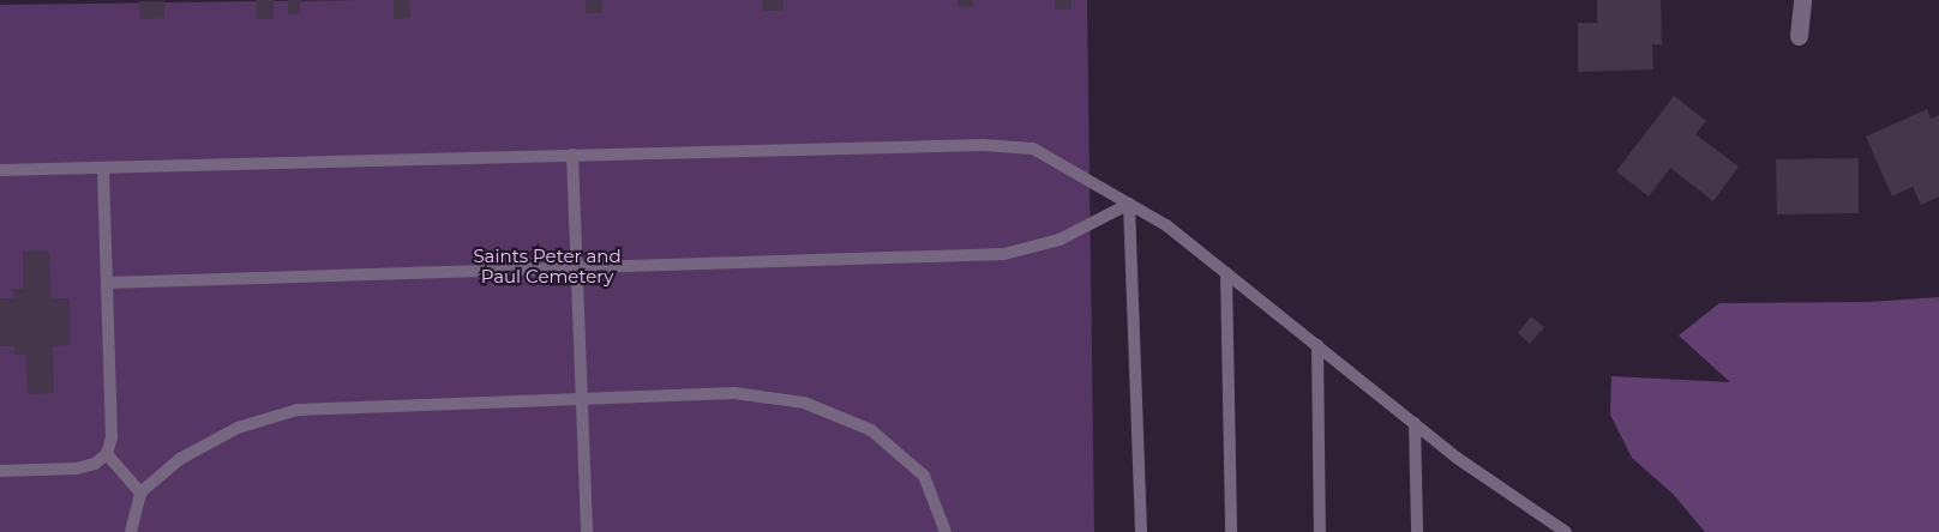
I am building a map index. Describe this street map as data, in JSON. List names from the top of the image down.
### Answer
{
  "parks": ["Saints Peter and Paul Cemetery"]
}
